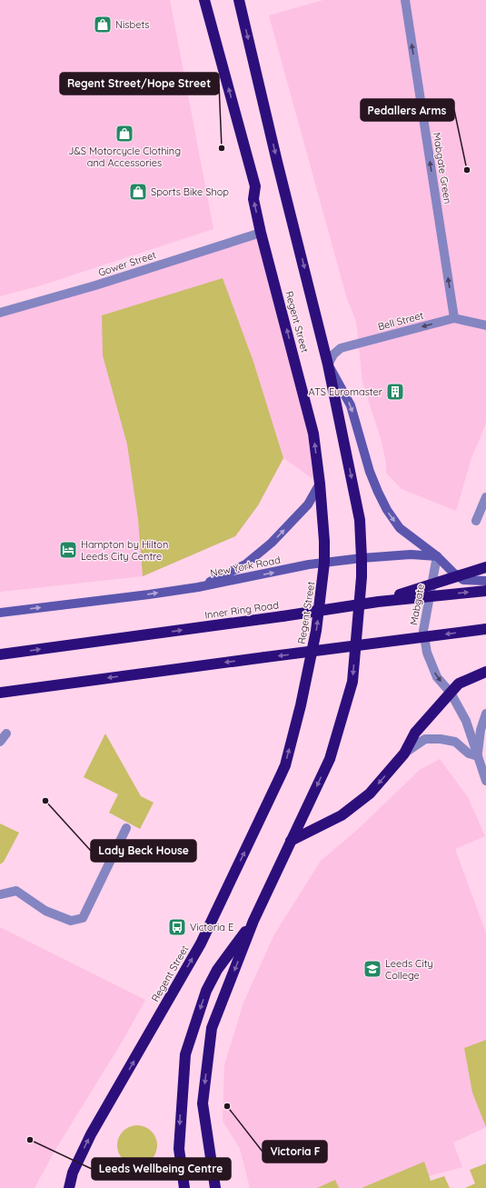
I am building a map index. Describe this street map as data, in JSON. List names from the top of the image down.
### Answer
{
  "streets": {
    "highway": ["Regent Street", "Inner Ring Road"],
    "street": [
      "Mabgate Green",
      "Gower Street",
      "Bell Street",
      "New York Road",
      "Mabgate"
    ]
  },
  "crossings": [
    ["Mabgate Green", "Bell Street"],
    ["Gower Street", "Regent Street"],
    ["Bell Street", "Regent Street"],
    ["Regent Street", "New York Road"],
    ["New York Road", "Mabgate"]
  ],
  "one_way": [
    "Mabgate Green",
    "Bell Street",
    "New York Road",
    "Mabgate"
  ],
  "places": {
    "shop": ["Nisbets", "J&S Motorcycle Clothing and Accessories", "Sports Bike Shop"],
    "other": [
      "Regent Street/Hope Street",
      "Pedallers Arms",
      "Lady Beck House",
      "Victoria F",
      "Leeds Wellbeing Centre"
    ],
    "building": ["ATS Euromaster"],
    "hotel": ["Hampton by Hilton Leeds City Centre"],
    "bus stop": ["Victoria E"],
    "school or university": ["Leeds City College"]
  }
}
